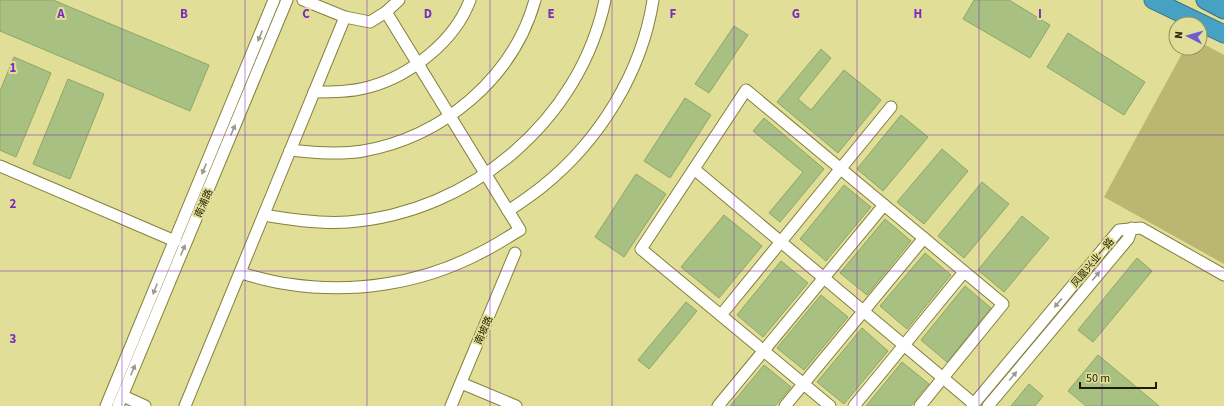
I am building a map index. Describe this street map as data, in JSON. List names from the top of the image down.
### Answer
{
  "streets": {
    "street": ["南浦路", "凤凰兴业一路", "南坡路"]
  },
  "scale_bar": "50 m",
  "north": "left",
  "grid": {
    "columns": [
      "A",
      "B",
      "C",
      "D",
      "E",
      "F",
      "G",
      "H",
      "I"
    ],
    "rows": ["1", "2", "3"]
  }
}
